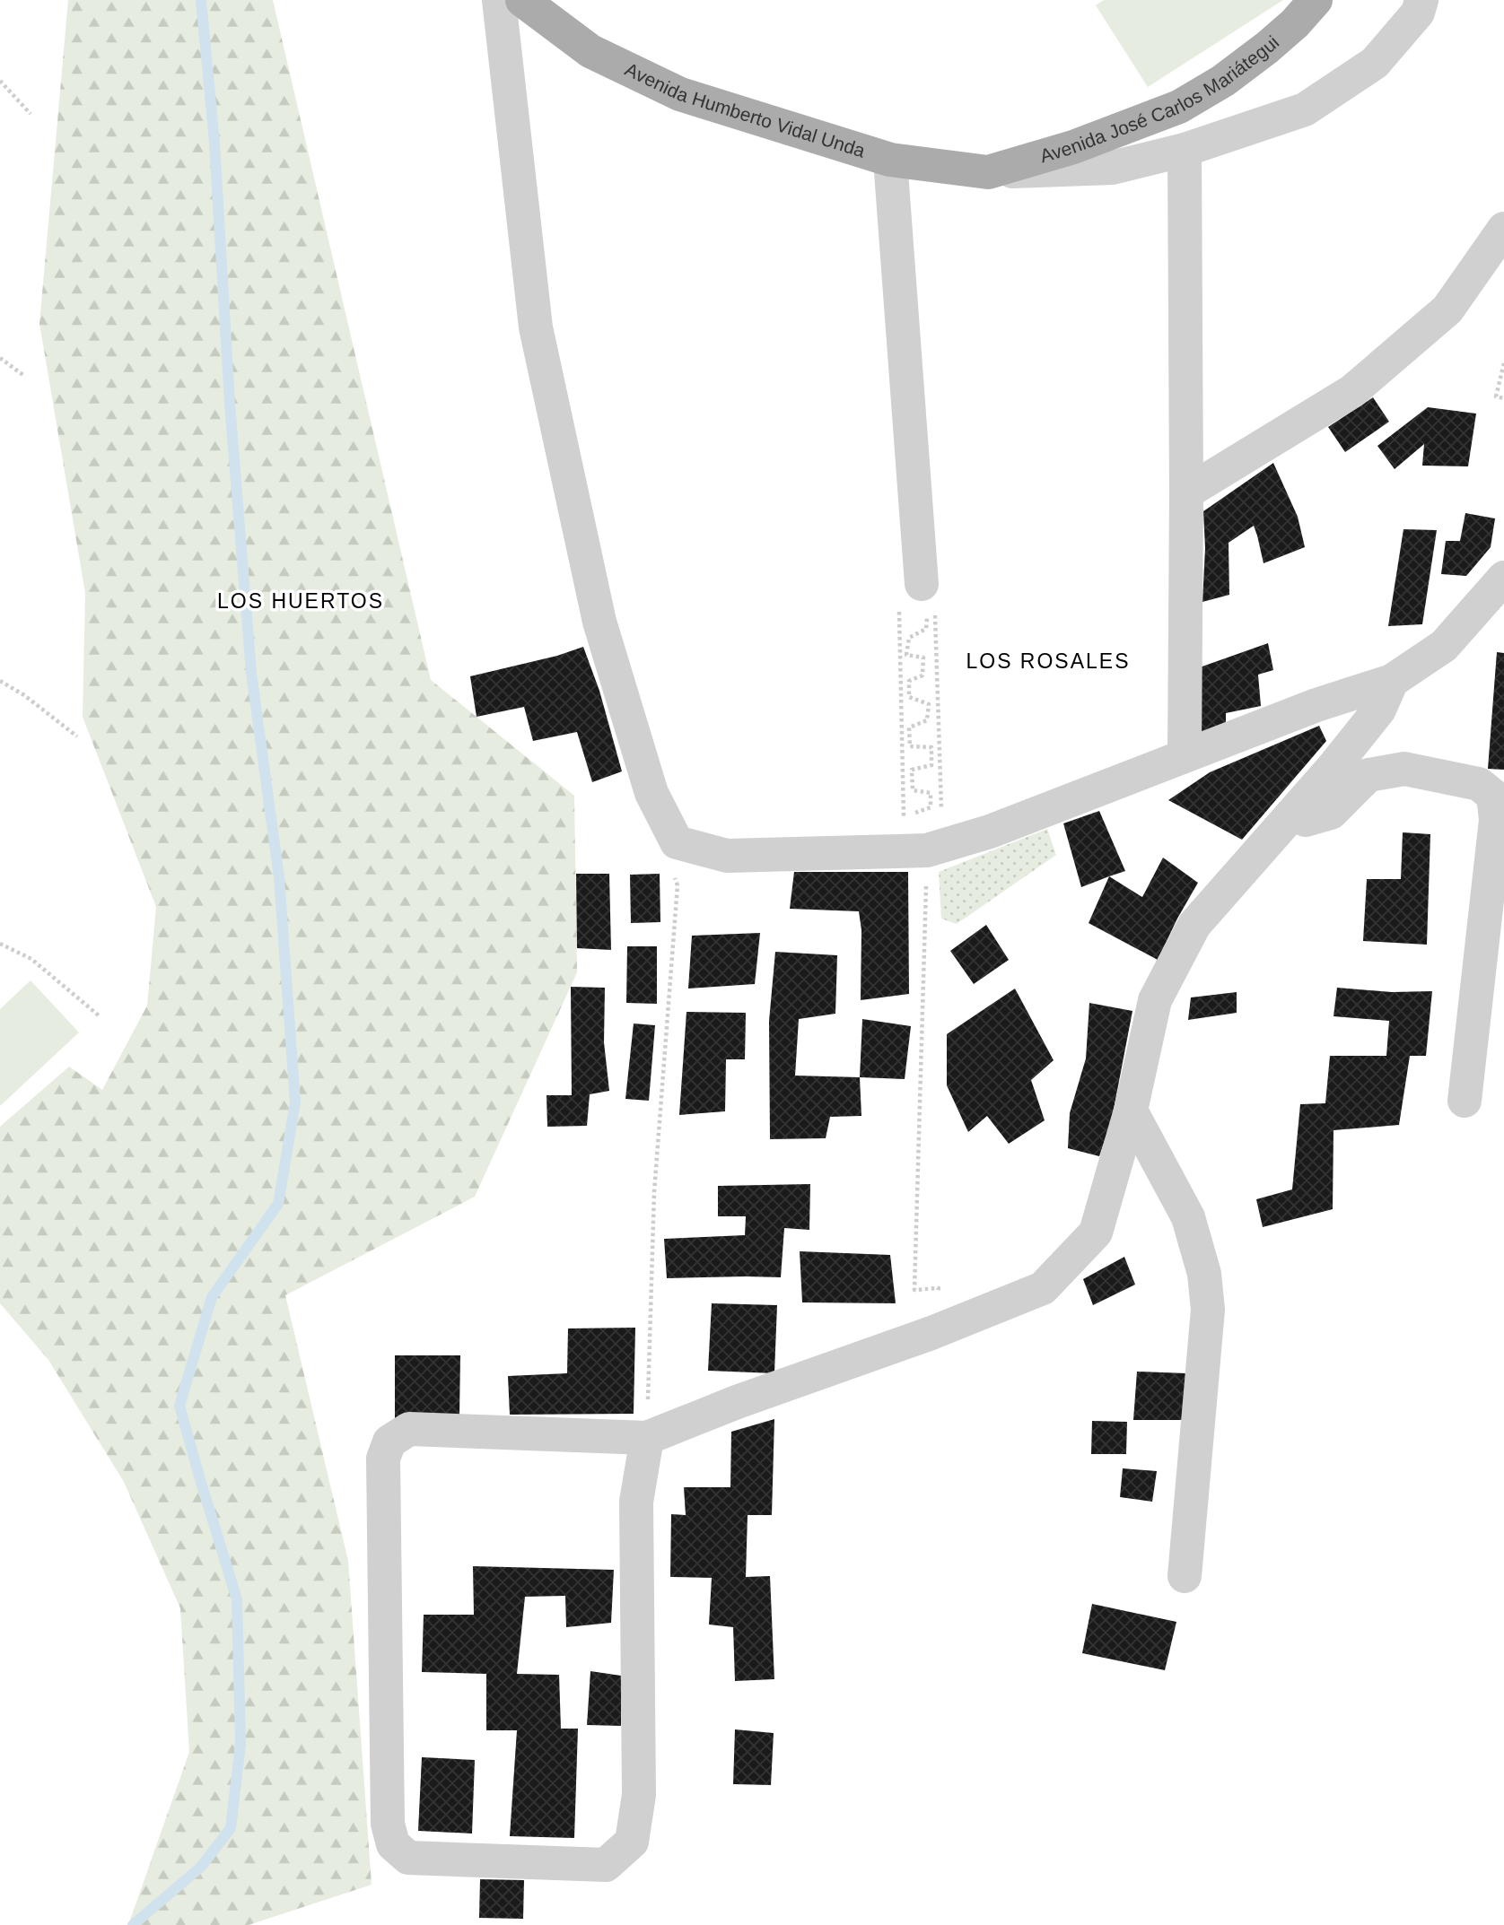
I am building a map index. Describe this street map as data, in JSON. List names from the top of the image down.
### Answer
{
  "streets": {
    "main road": ["Avenida José Carlos Mariátegui", "Avenida Humberto Vidal Unda"]
  },
  "crossings": [
    ["Avenida José Carlos Mariátegui", "Avenida Humberto Vidal Unda"]
  ],
  "districts": ["LOS HUERTOS", "LOS ROSALES"]
}
